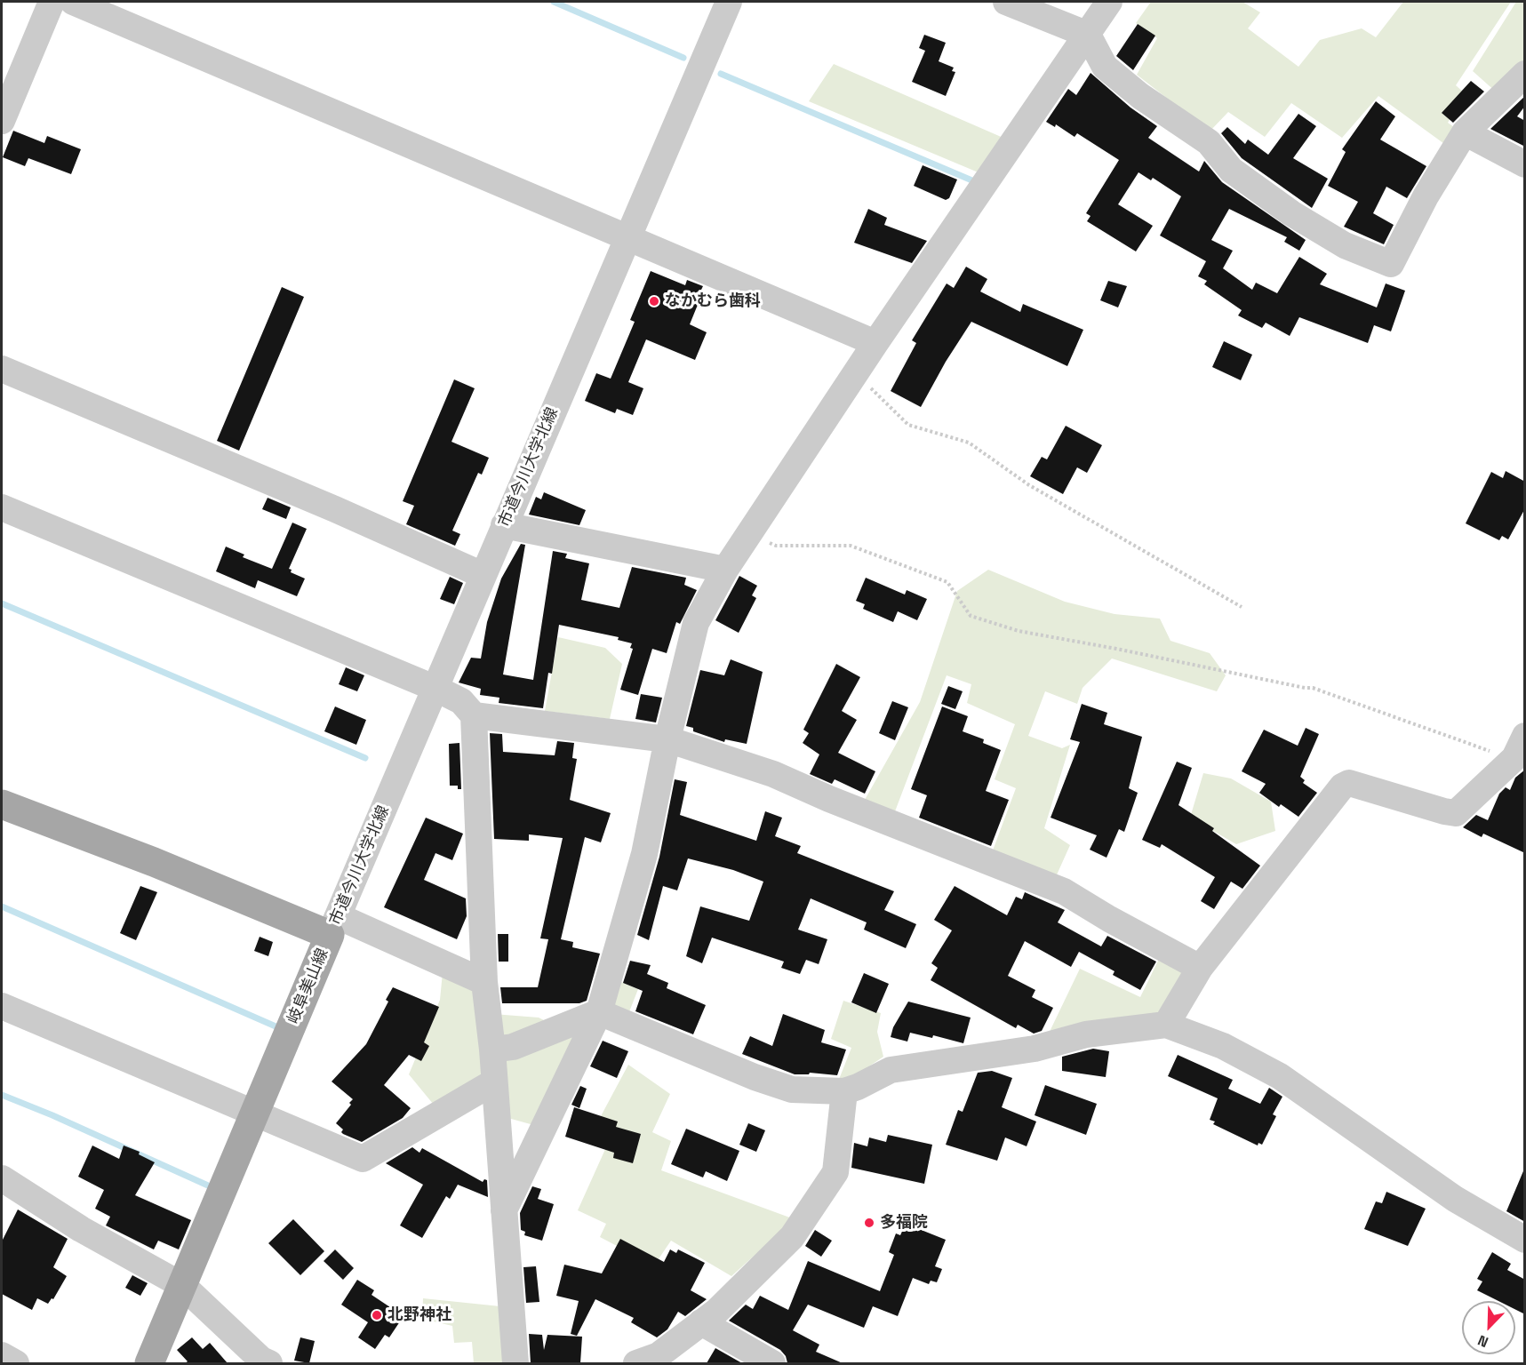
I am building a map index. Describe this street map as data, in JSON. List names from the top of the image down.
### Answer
{
  "streets": {
    "main road": ["岐阜美山線"],
    "street": ["市道今川大学北線"]
  },
  "crossings": [
    ["市道今川大学北線", "岐阜美山線"]
  ],
  "places": ["なかむら歯科", "多福院", "北野神社"],
  "north": "bottom left"
}
